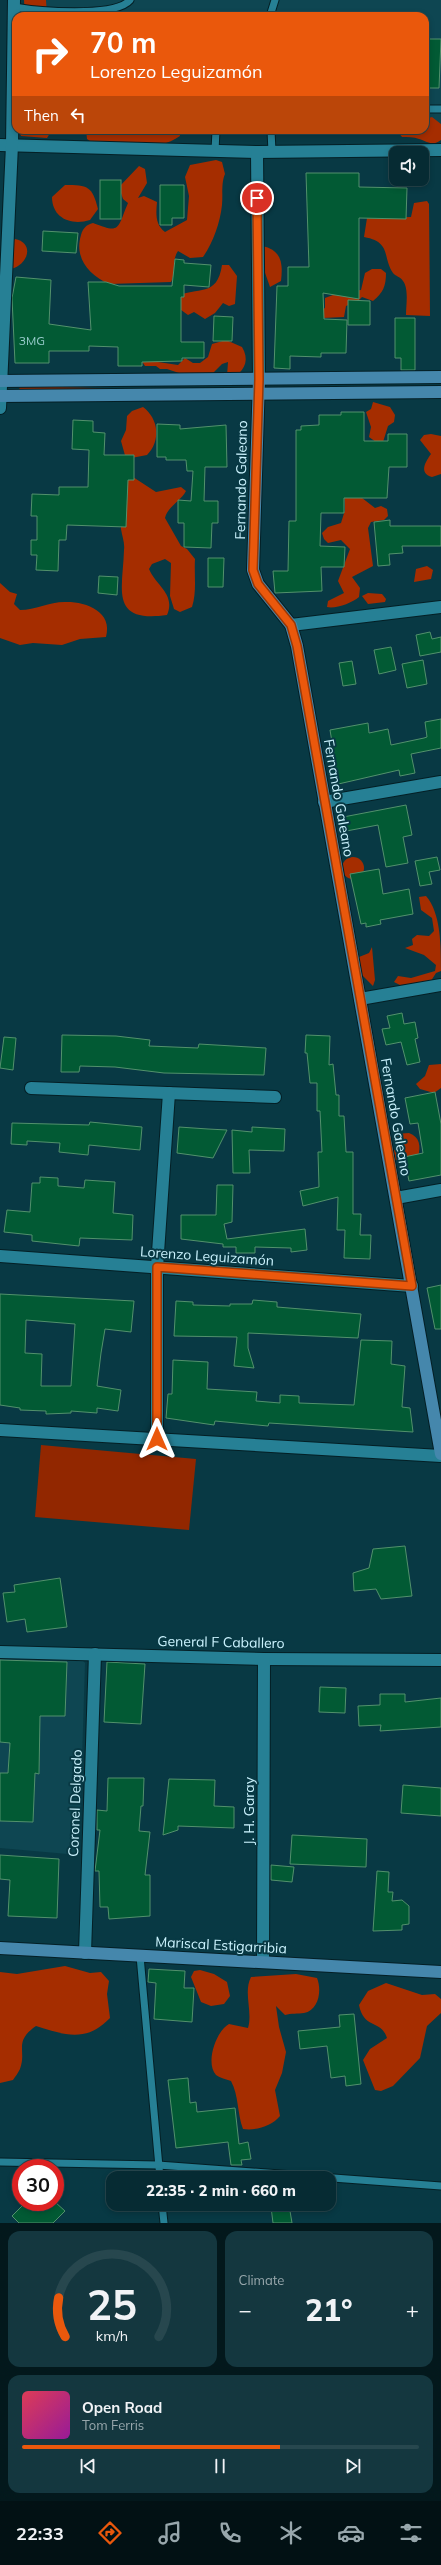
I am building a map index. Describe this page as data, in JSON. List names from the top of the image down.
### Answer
{
  "streets": {
    "street": [
      "Fernando Galeano",
      "Lorenzo Leguizamón",
      "General F Caballero",
      "Coronel Delgado",
      "J. H. Garay",
      "Mariscal Estigarribia"
    ]
  },
  "crossings": [
    ["Fernando Galeano", "Lorenzo Leguizamón"],
    ["General F Caballero", "Coronel Delgado"],
    ["General F Caballero", "J. H. Garay"],
    ["Coronel Delgado", "Mariscal Estigarribia"],
    ["J. H. Garay", "Mariscal Estigarribia"]
  ],
  "house_numbers": ["3MG"],
  "page": {
    "turn": ["70 m", "Lorenzo Leguizamón"],
    "then": "Then",
    "limit": "30",
    "trip": "22:35 · 2 min · 660 m",
    "tile": "Climate",
    "heat": ["−", "21°", "+"],
    "song": ["Open Road", "Tom Ferris"],
    "tabs": "22:33",
    "gauge": ["25", "km/h"]
  }
}
